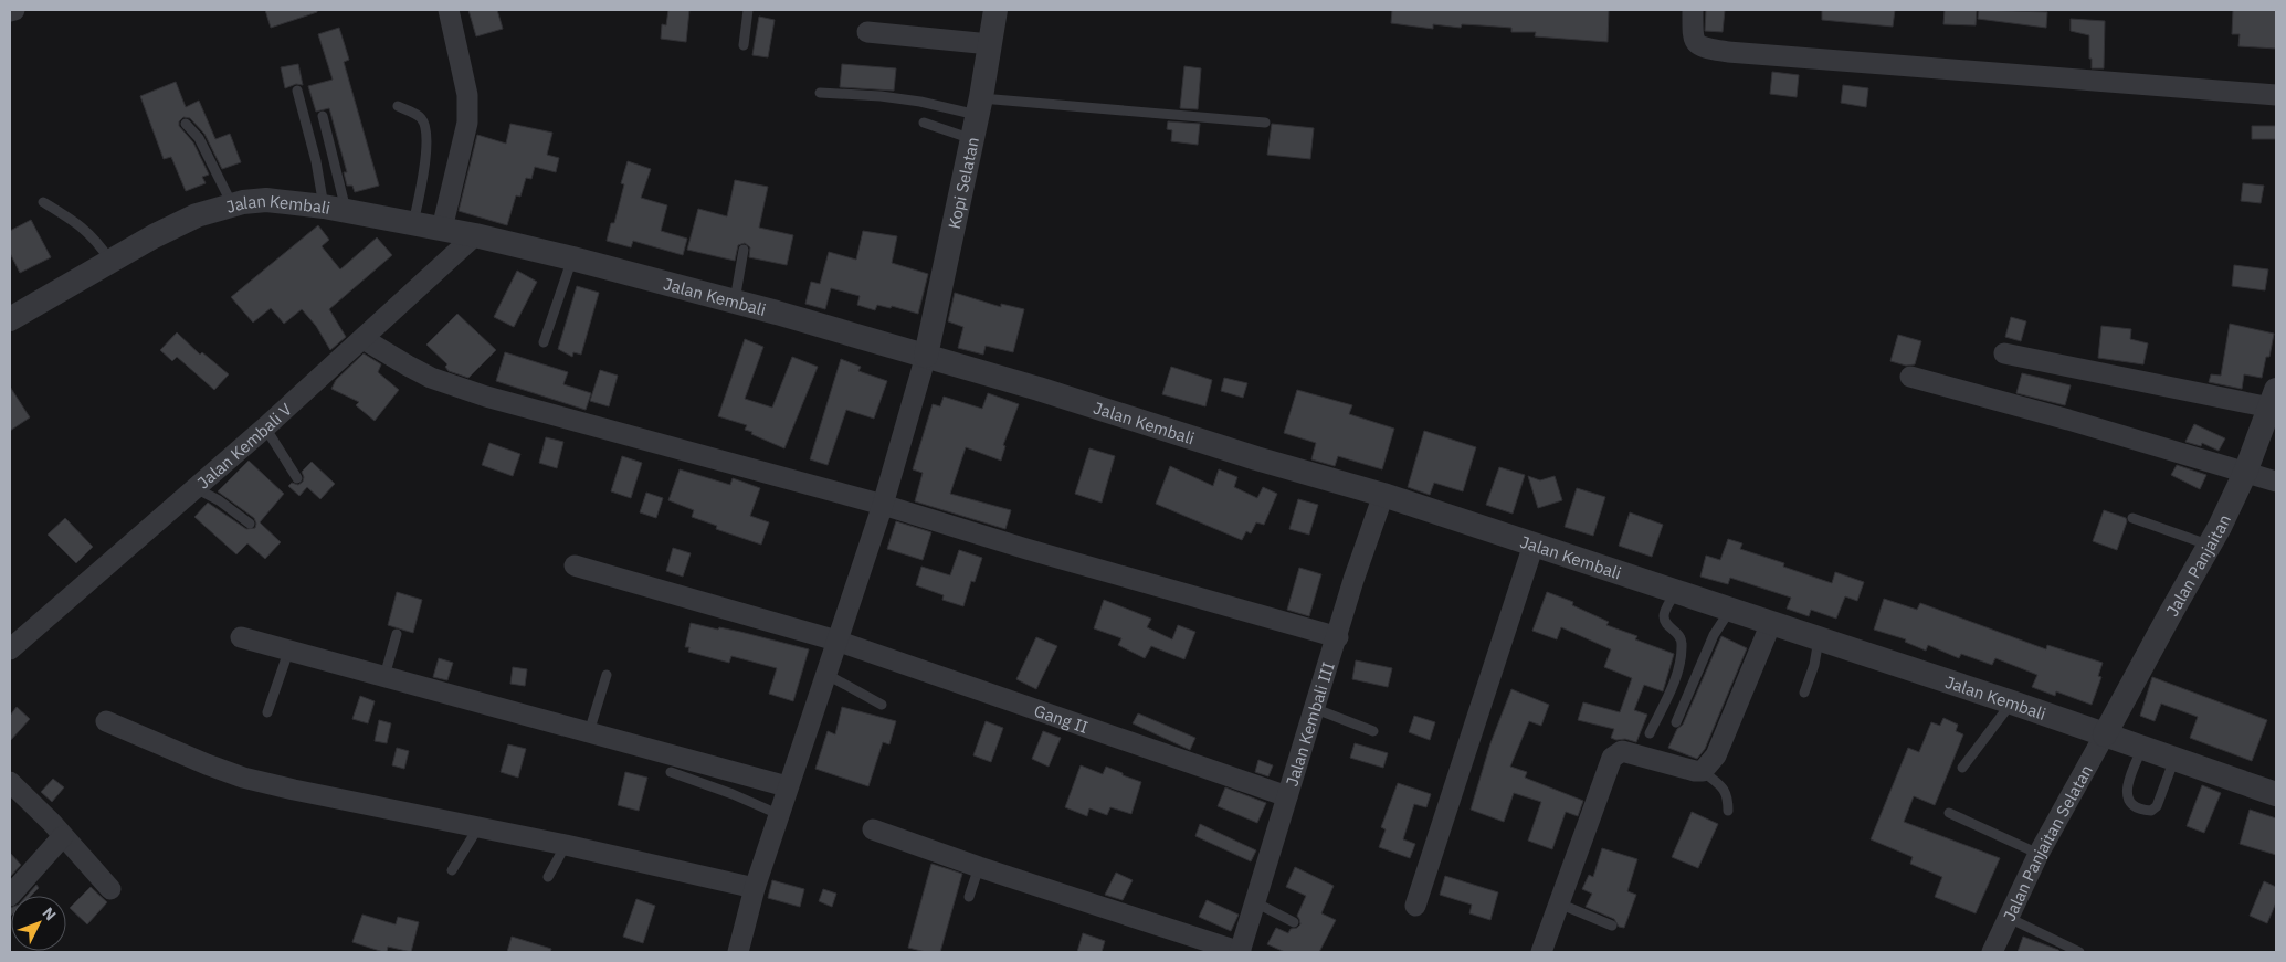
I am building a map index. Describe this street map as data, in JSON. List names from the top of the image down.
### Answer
{
  "streets": {
    "street": [
      "Kopi Selatan",
      "Jalan Kembali",
      "Jalan Kembali V",
      "Jalan Panjaitan",
      "Gang II",
      "Jalan Kembali III",
      "Jalan Panjaitan Selatan"
    ]
  },
  "crossings": [
    ["Kopi Selatan", "Jalan Kembali"],
    ["Jalan Kembali", "Jalan Kembali V"],
    ["Jalan Kembali", "Jalan Panjaitan"],
    ["Jalan Kembali", "Jalan Kembali III"],
    ["Jalan Kembali", "Jalan Panjaitan Selatan"],
    ["Jalan Panjaitan", "Jalan Panjaitan Selatan"],
    ["Gang II", "Jalan Kembali III"]
  ],
  "north": "top right"
}
